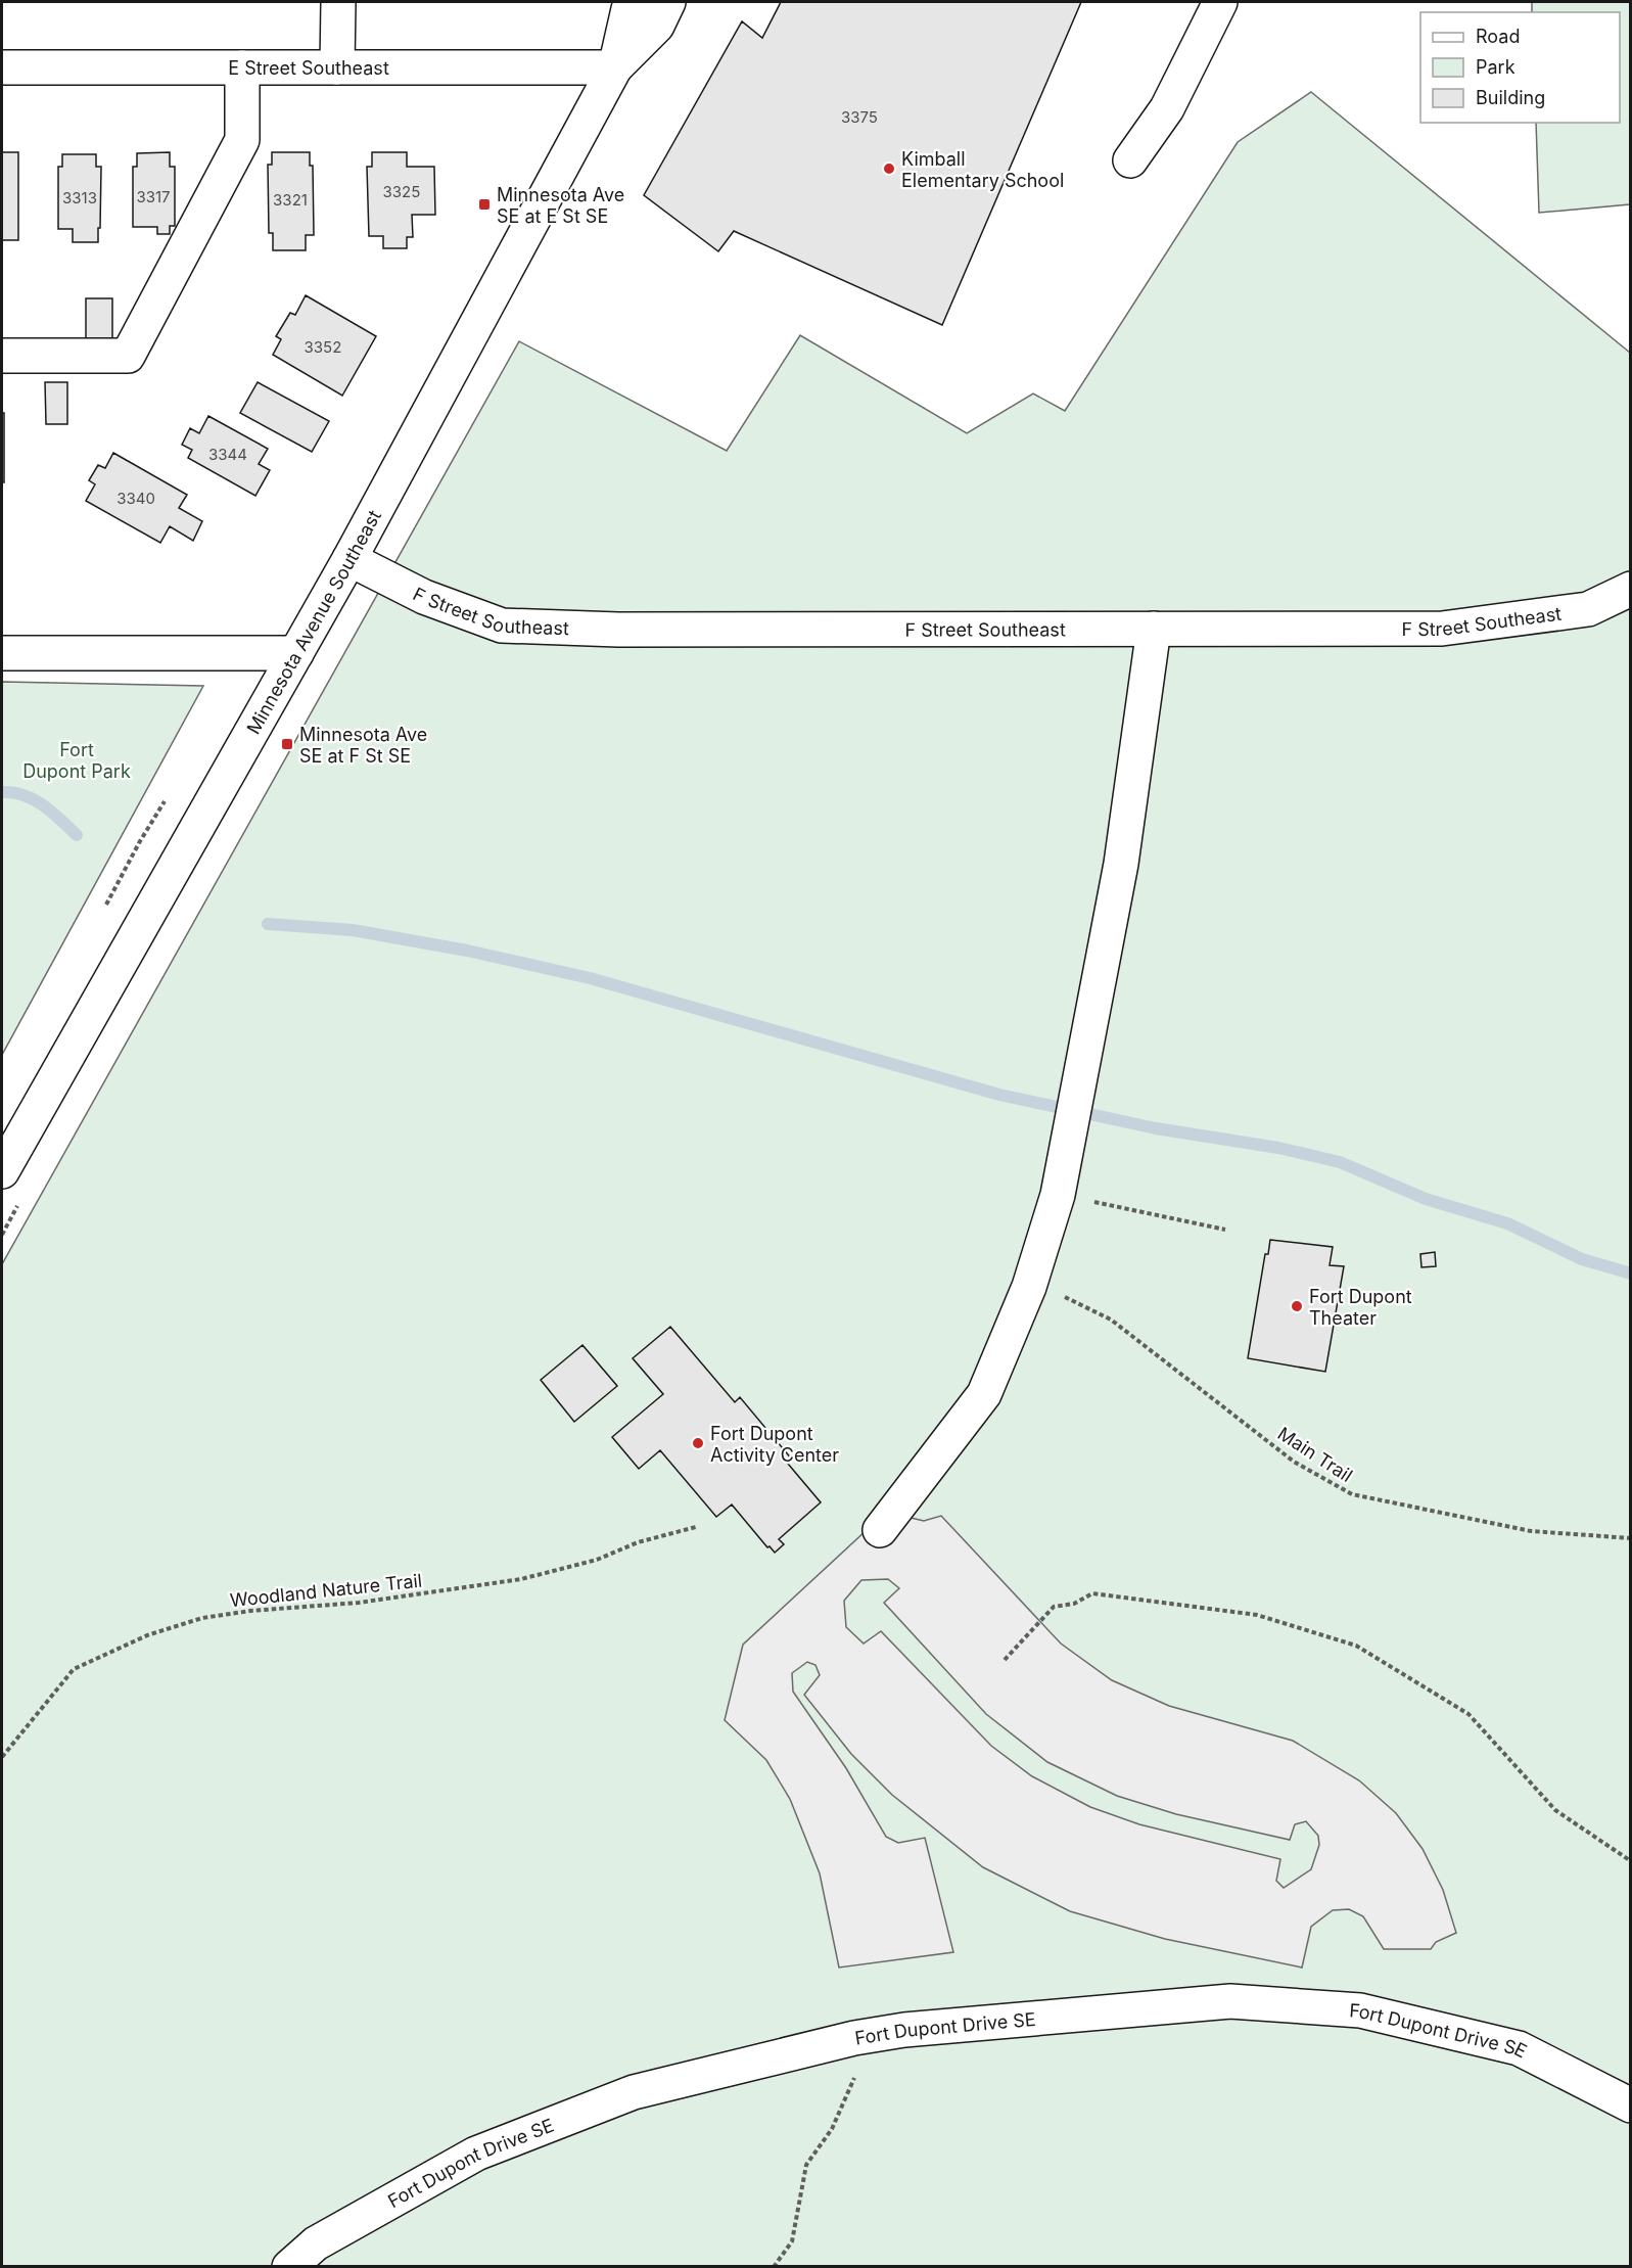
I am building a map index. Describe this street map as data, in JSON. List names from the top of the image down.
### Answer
{
  "streets": {
    "street": [
      "E Street Southeast",
      "F Street Southeast",
      "Minnesota Avenue Southeast",
      "Fort Dupont Drive SE"
    ],
    "path": ["Main Trail", "Woodland Nature Trail"]
  },
  "crossings": [
    ["E Street Southeast", "Minnesota Avenue Southeast"],
    ["F Street Southeast", "Minnesota Avenue Southeast"]
  ],
  "parks": ["Fort Dupont Park"],
  "places": {
    "other": ["Kimball Elementary School", "Fort Dupont Theater", "Fort Dupont Activity Center"],
    "transit": ["Minnesota Ave SE at E St SE", "Minnesota Ave SE at F St SE"]
  },
  "house_numbers": [
    "3375",
    "3325",
    "3317",
    "3313",
    "3321",
    "3352",
    "3344",
    "3340"
  ],
  "legend": ["Road", "Park", "Building"]
}
